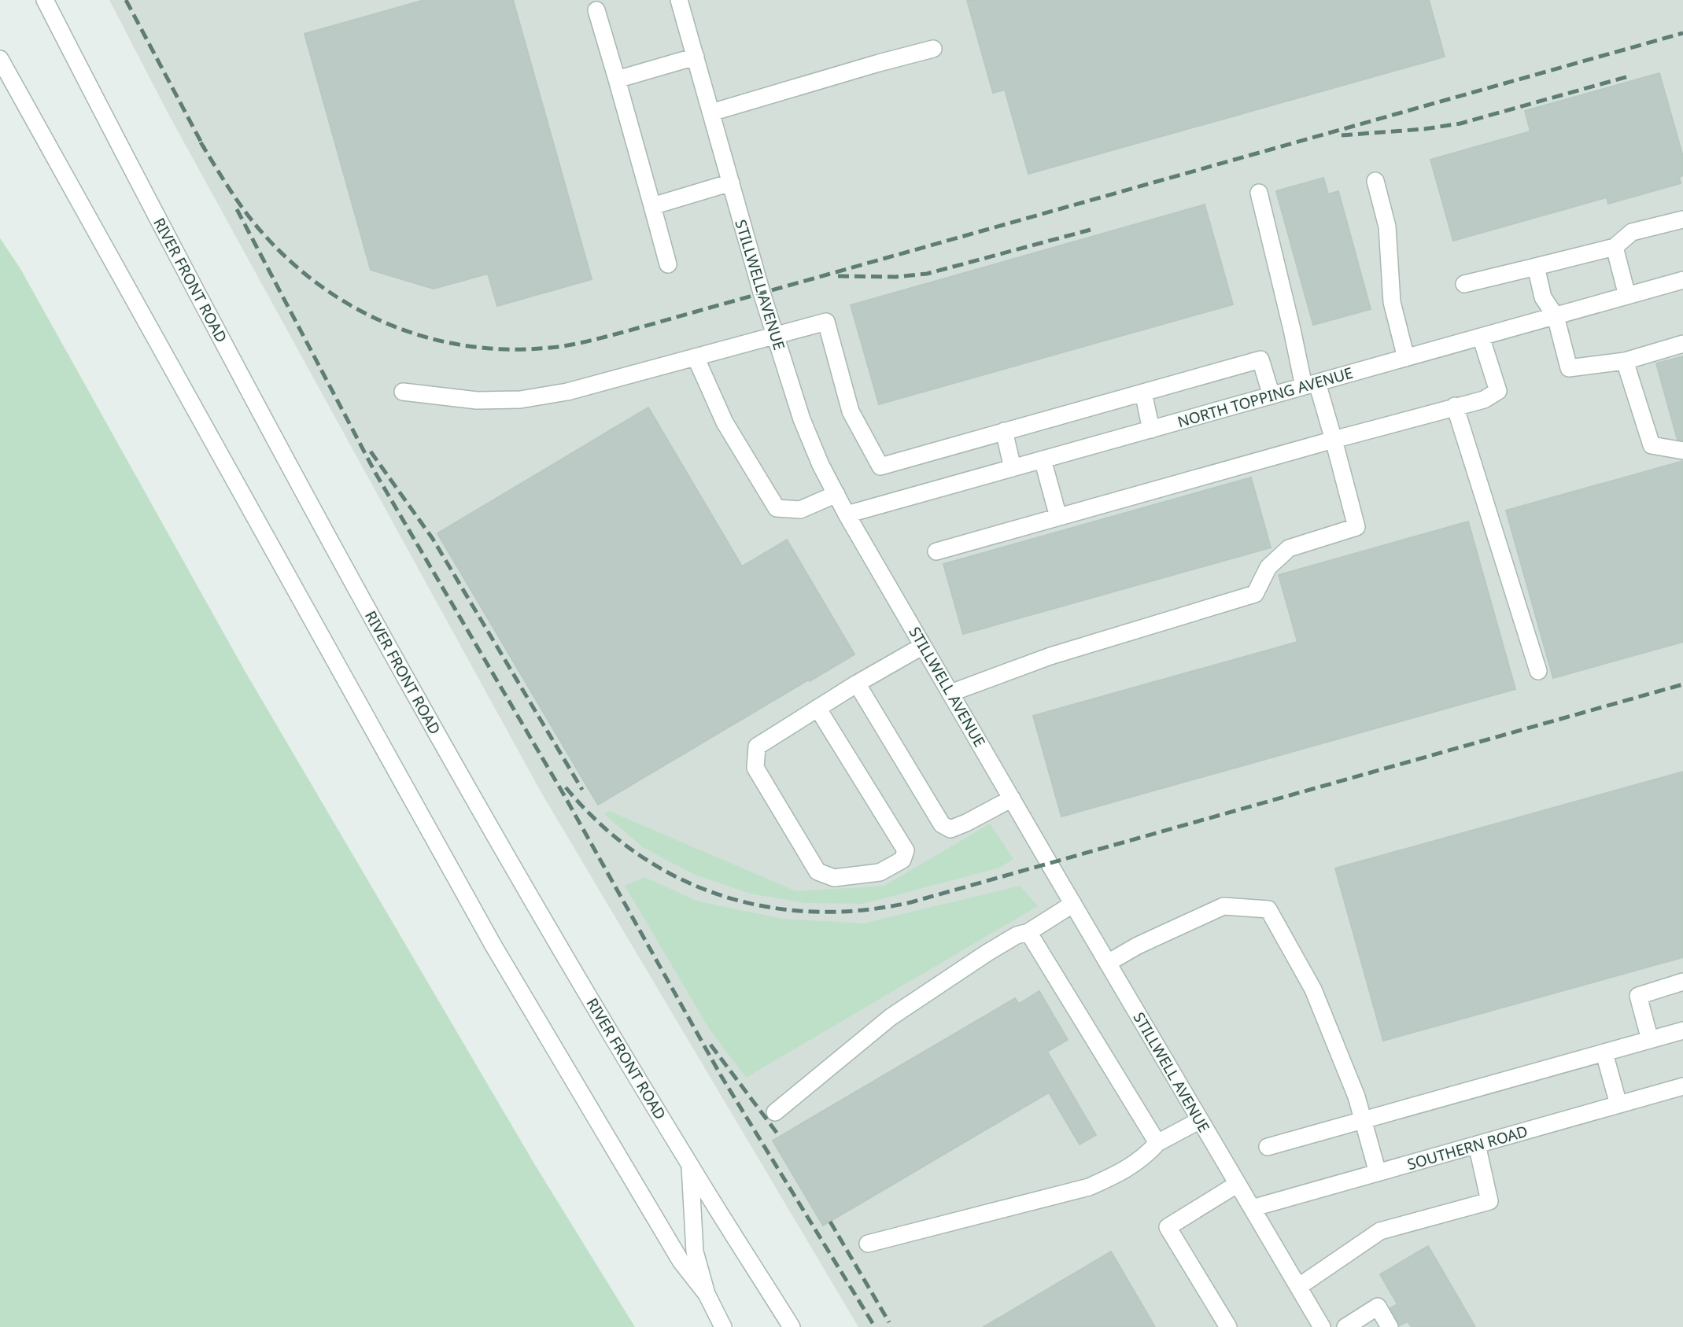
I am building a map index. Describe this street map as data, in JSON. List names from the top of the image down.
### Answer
{
  "streets": {
    "street": [
      "RIVER FRONT ROAD",
      "STILLWELL AVENUE",
      "NORTH TOPPING AVENUE",
      "SOUTHERN ROAD"
    ]
  },
  "crossings": [
    ["STILLWELL AVENUE", "NORTH TOPPING AVENUE"],
    ["STILLWELL AVENUE", "SOUTHERN ROAD"]
  ]
}
